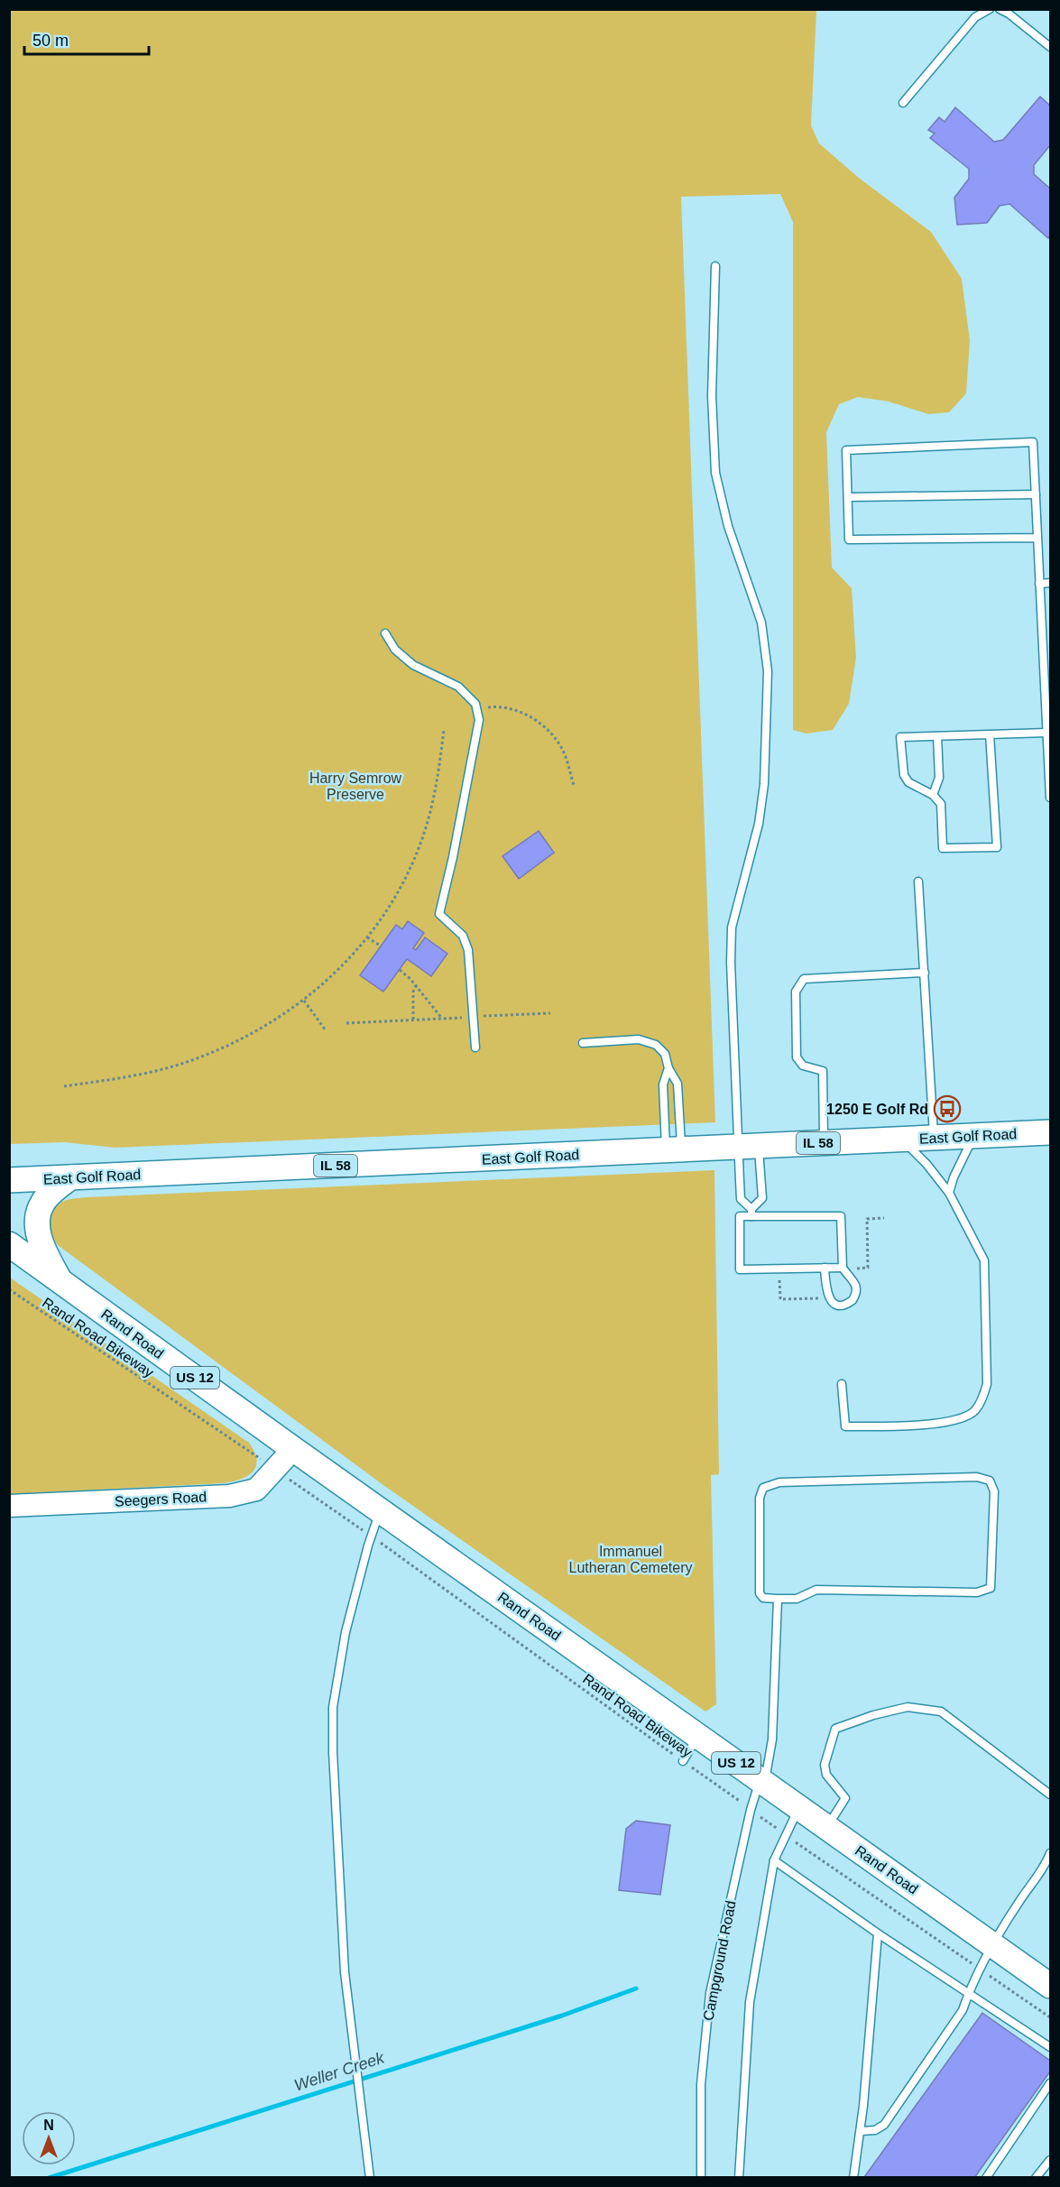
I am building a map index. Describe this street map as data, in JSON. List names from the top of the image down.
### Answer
{
  "streets": {
    "main road": [
      "East Golf Road",
      "IL 58",
      "Rand Road",
      "US 12"
    ],
    "street": ["Seegers Road"],
    "lane": ["Campground Road"],
    "path": ["Rand Road Bikeway"]
  },
  "crossings": [
    ["Rand Road", "Seegers Road"],
    ["Rand Road", "Campground Road"],
    ["Rand Road Bikeway", "Campground Road"]
  ],
  "water": ["Weller Creek"],
  "parks": ["Harry Semrow Preserve", "Immanuel Lutheran Cemetery"],
  "places": {
    "bus stop": ["1250 E Golf Rd"]
  },
  "scale_bar": "50 m",
  "north": "top"
}
